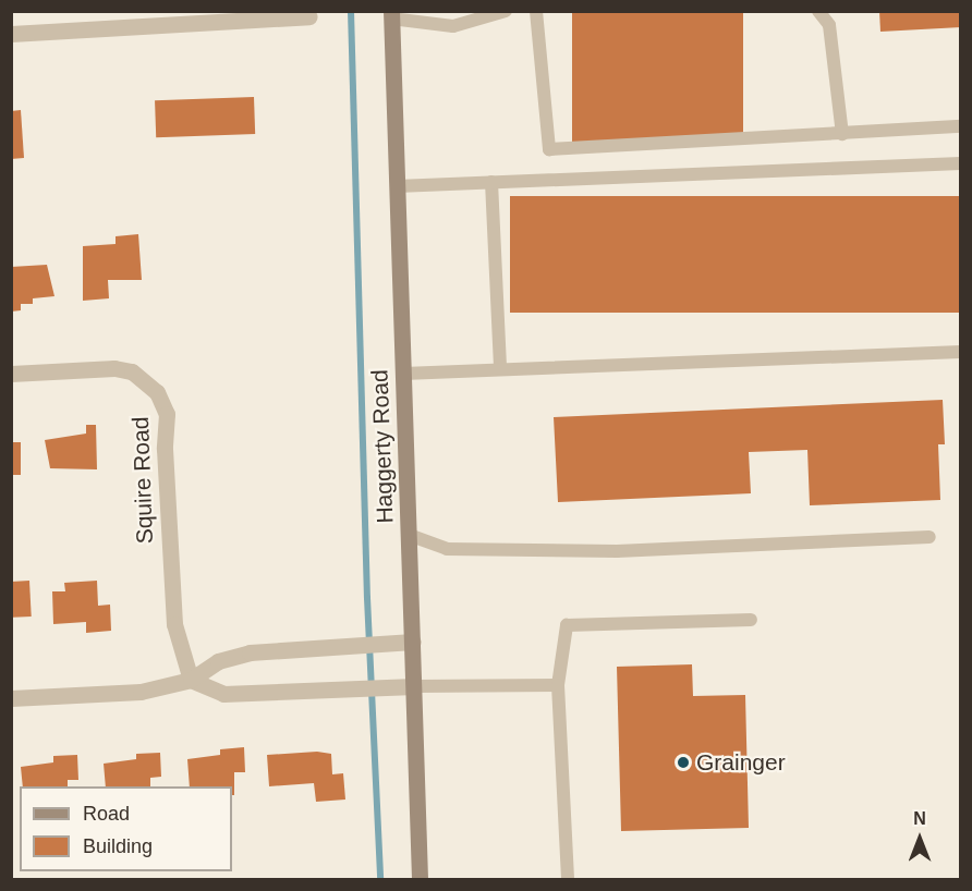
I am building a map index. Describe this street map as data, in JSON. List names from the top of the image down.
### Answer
{
  "streets": {
    "street": ["Haggerty Road", "Squire Road"]
  },
  "places": ["Grainger"],
  "legend": ["Road", "Building"],
  "north": "top"
}
